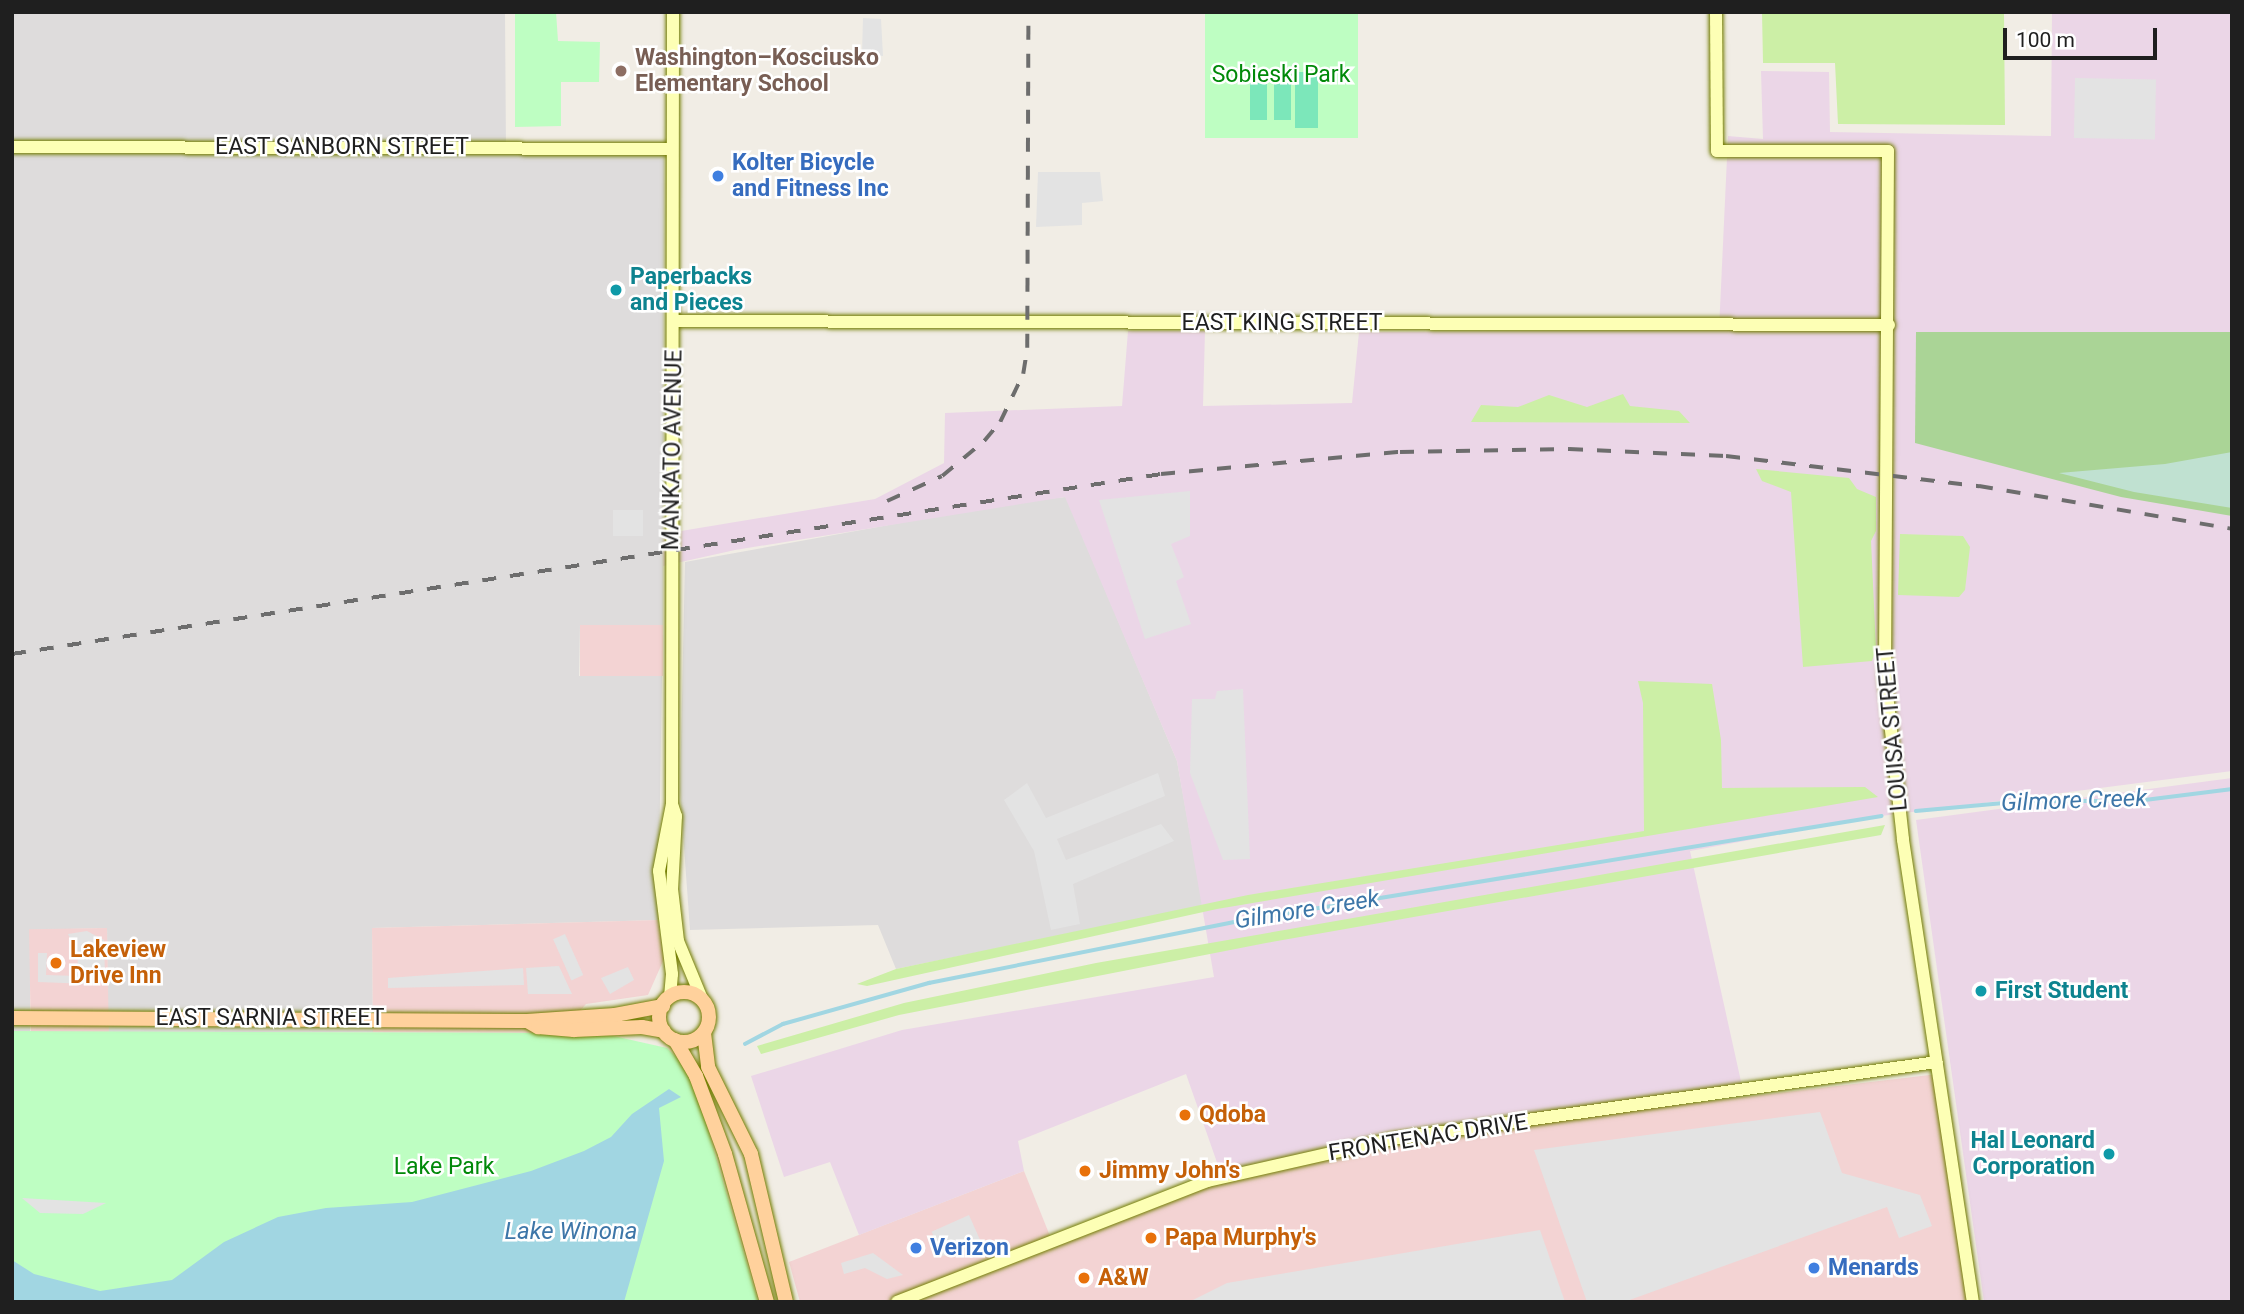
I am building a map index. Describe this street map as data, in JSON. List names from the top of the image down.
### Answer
{
  "streets": {
    "main road": ["MANKATO AVENUE", "EAST SARNIA STREET"],
    "street": [
      "EAST SANBORN STREET",
      "EAST KING STREET",
      "LOUISA STREET",
      "FRONTENAC DRIVE"
    ]
  },
  "crossings": [
    ["EAST SANBORN STREET", "MANKATO AVENUE"],
    ["EAST KING STREET", "MANKATO AVENUE"],
    ["EAST KING STREET", "LOUISA STREET"],
    ["MANKATO AVENUE", "EAST SARNIA STREET"],
    ["LOUISA STREET", "FRONTENAC DRIVE"]
  ],
  "water": ["Gilmore Creek", "Lake Winona"],
  "parks": ["Sobieski Park", "Lake Park"],
  "places": [
    "Washington–Kosciusko Elementary School",
    "Kolter Bicycle and Fitness Inc",
    "Paperbacks and Pieces",
    "Lakeview Drive Inn",
    "First Student",
    "Qdoba",
    "Hal Leonard Corporation",
    "Jimmy John's",
    "Papa Murphy's",
    "Verizon",
    "Menards",
    "A&W"
  ],
  "scale_bar": "100 m"
}
